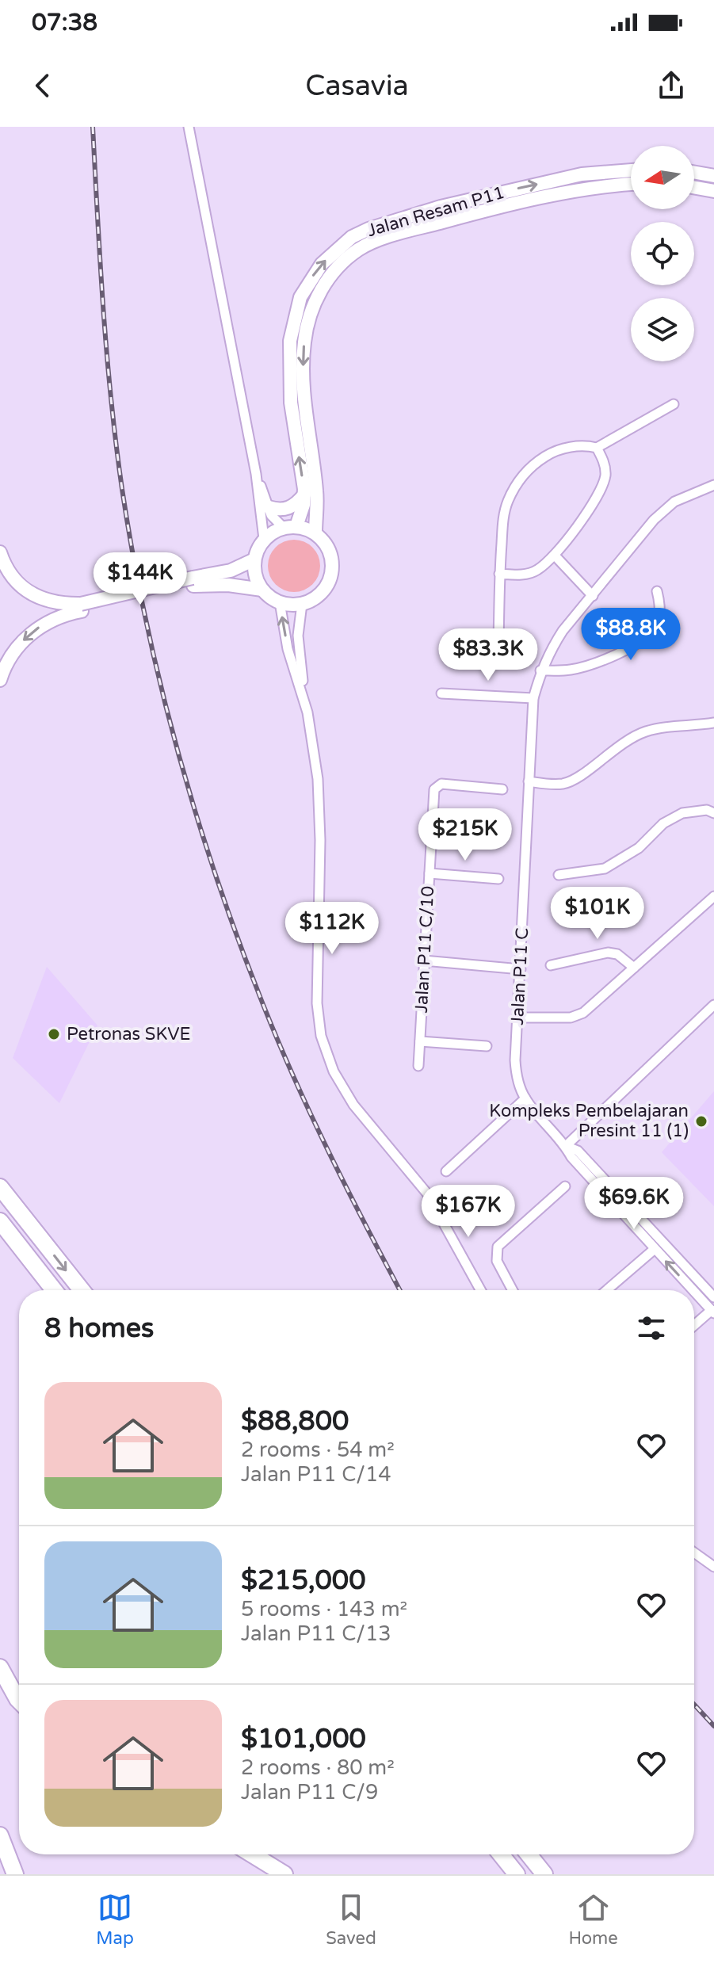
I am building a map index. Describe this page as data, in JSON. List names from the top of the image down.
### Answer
{
  "streets": {
    "main road": ["Jalan Resam P11"],
    "street": ["Jalan P11 C/10", "Jalan P11 C"]
  },
  "places": ["Petronas SKVE", "Kompleks Pembelajaran Presint 11 (1)"],
  "north": "left",
  "page": {
    "status": "07:38",
    "header": "Casavia",
    "price": [
      "$144K",
      "$88.8K",
      "$83.3K",
      "$215K",
      "$101K",
      "$112K",
      "$69.6K",
      "$167K"
    ],
    "heading": "8 homes",
    "list": [
      {
        "name": "$88,800",
        "note": "2 rooms · 54 m² · Jalan P11 C/14"
      },
      {
        "name": "$215,000",
        "note": "5 rooms · 143 m² · Jalan P11 C/13"
      },
      {
        "name": "$101,000",
        "note": "2 rooms · 80 m² · Jalan P11 C/9"
      }
    ],
    "tabs": ["Map", "Saved", "Home"]
  }
}
